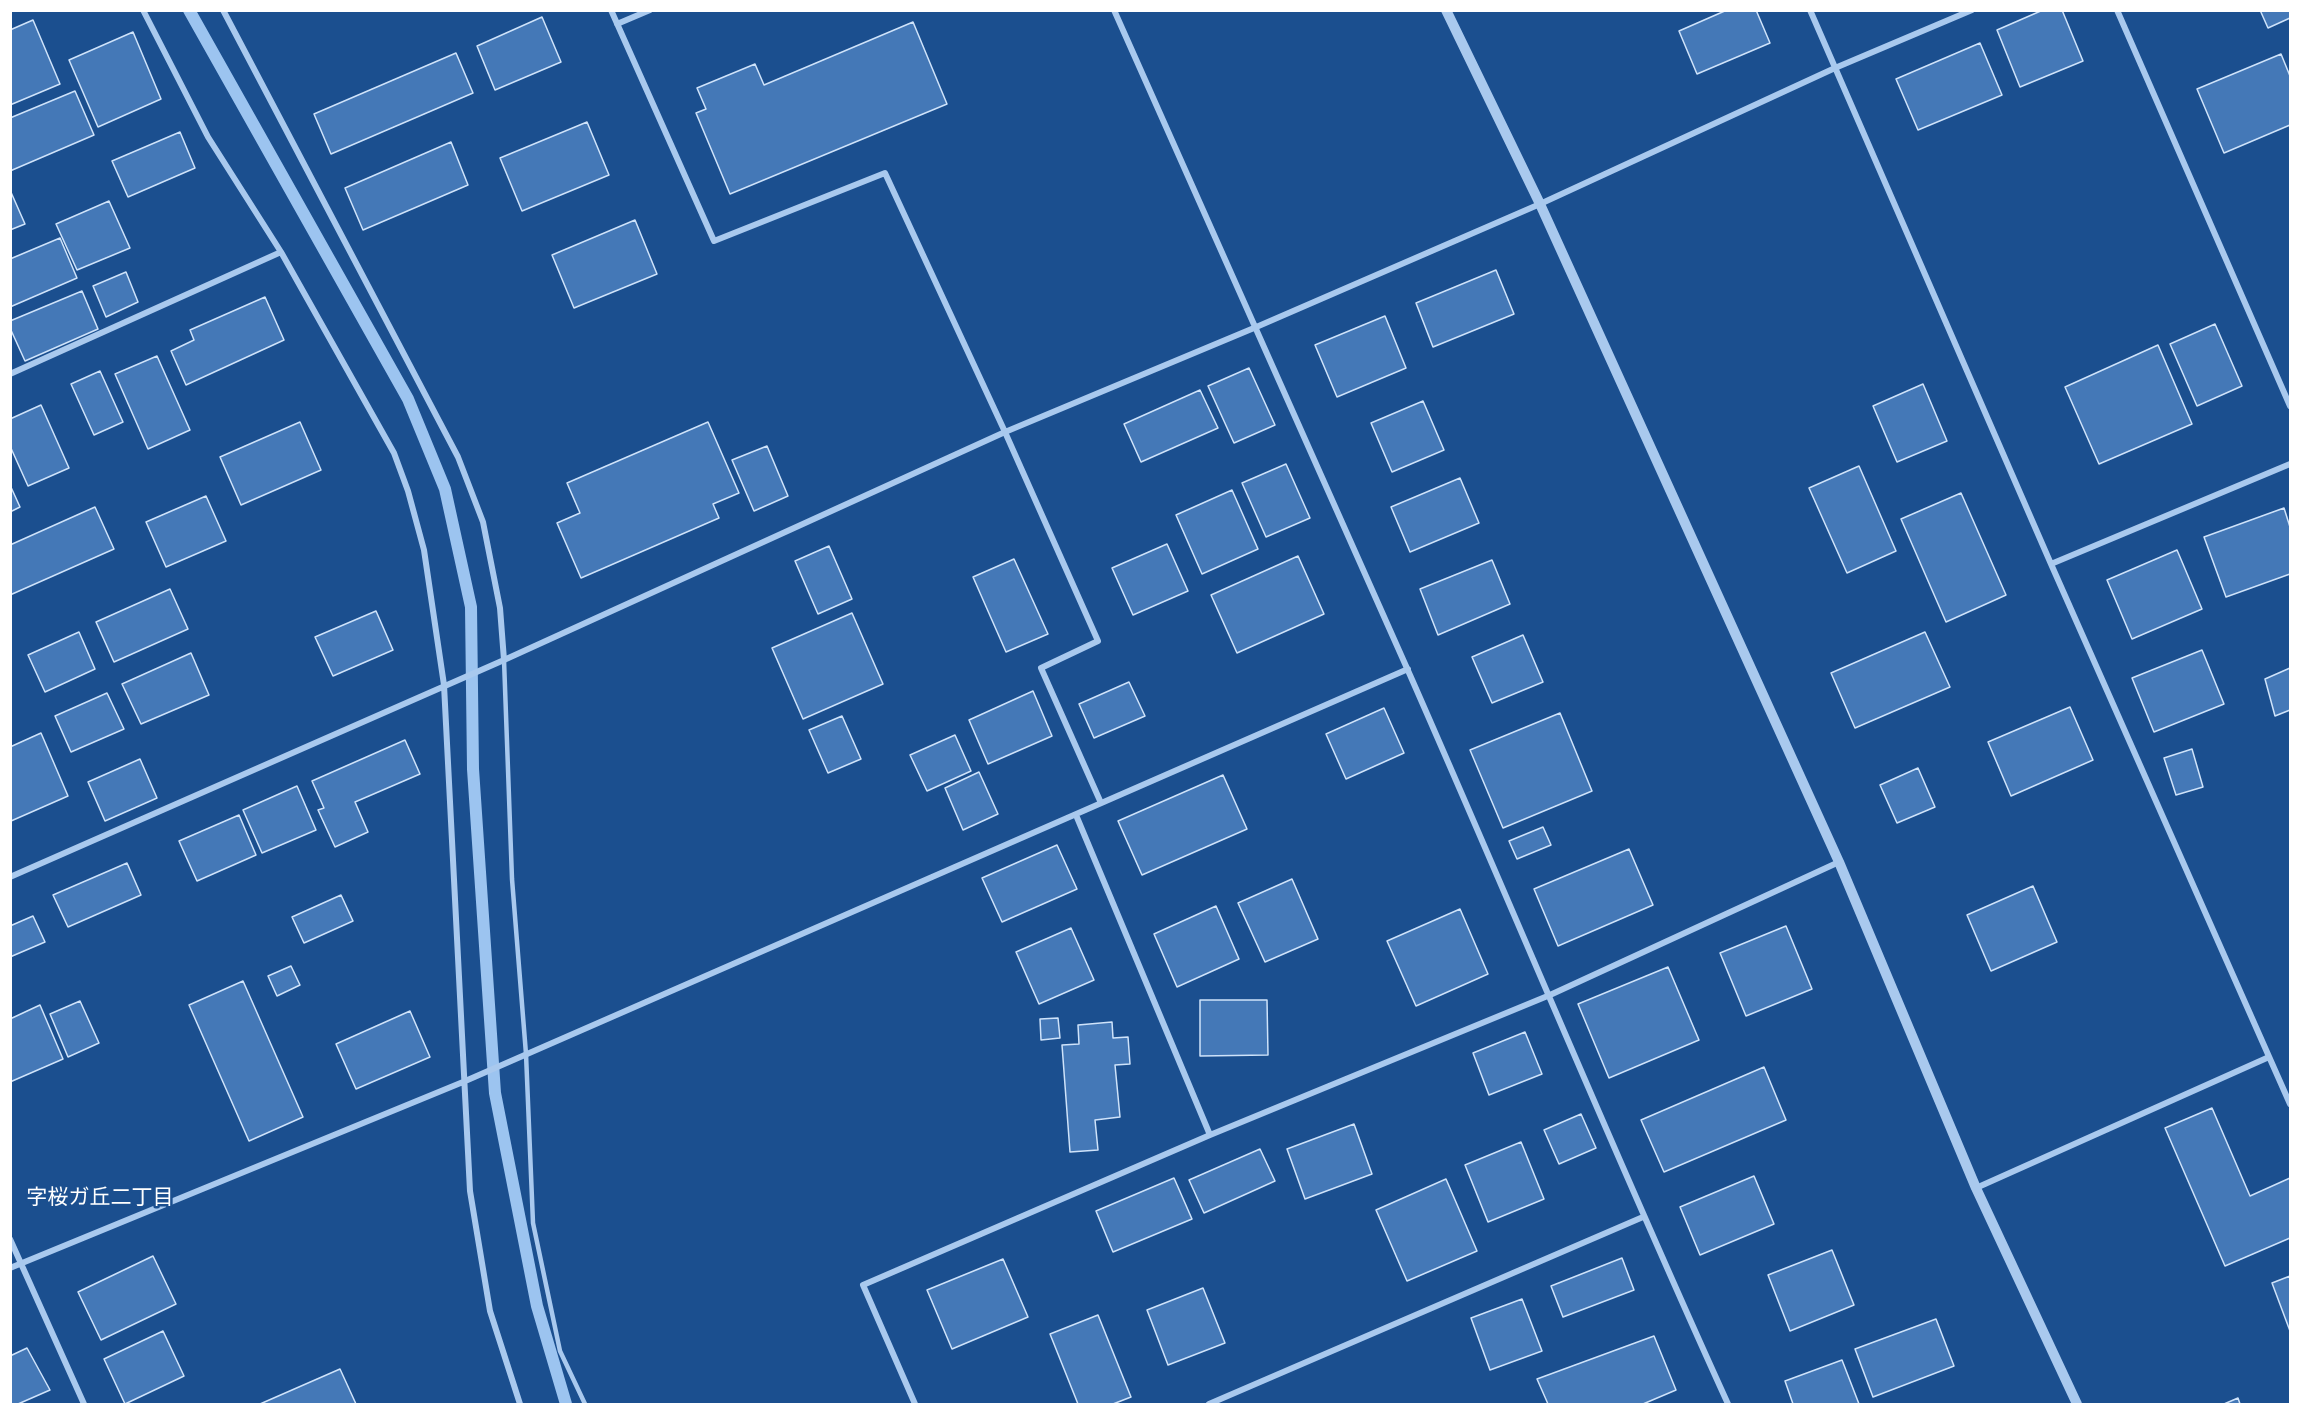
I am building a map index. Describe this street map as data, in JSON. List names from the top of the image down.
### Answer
{
  "districts": ["字桜ガ丘二丁目"]
}
